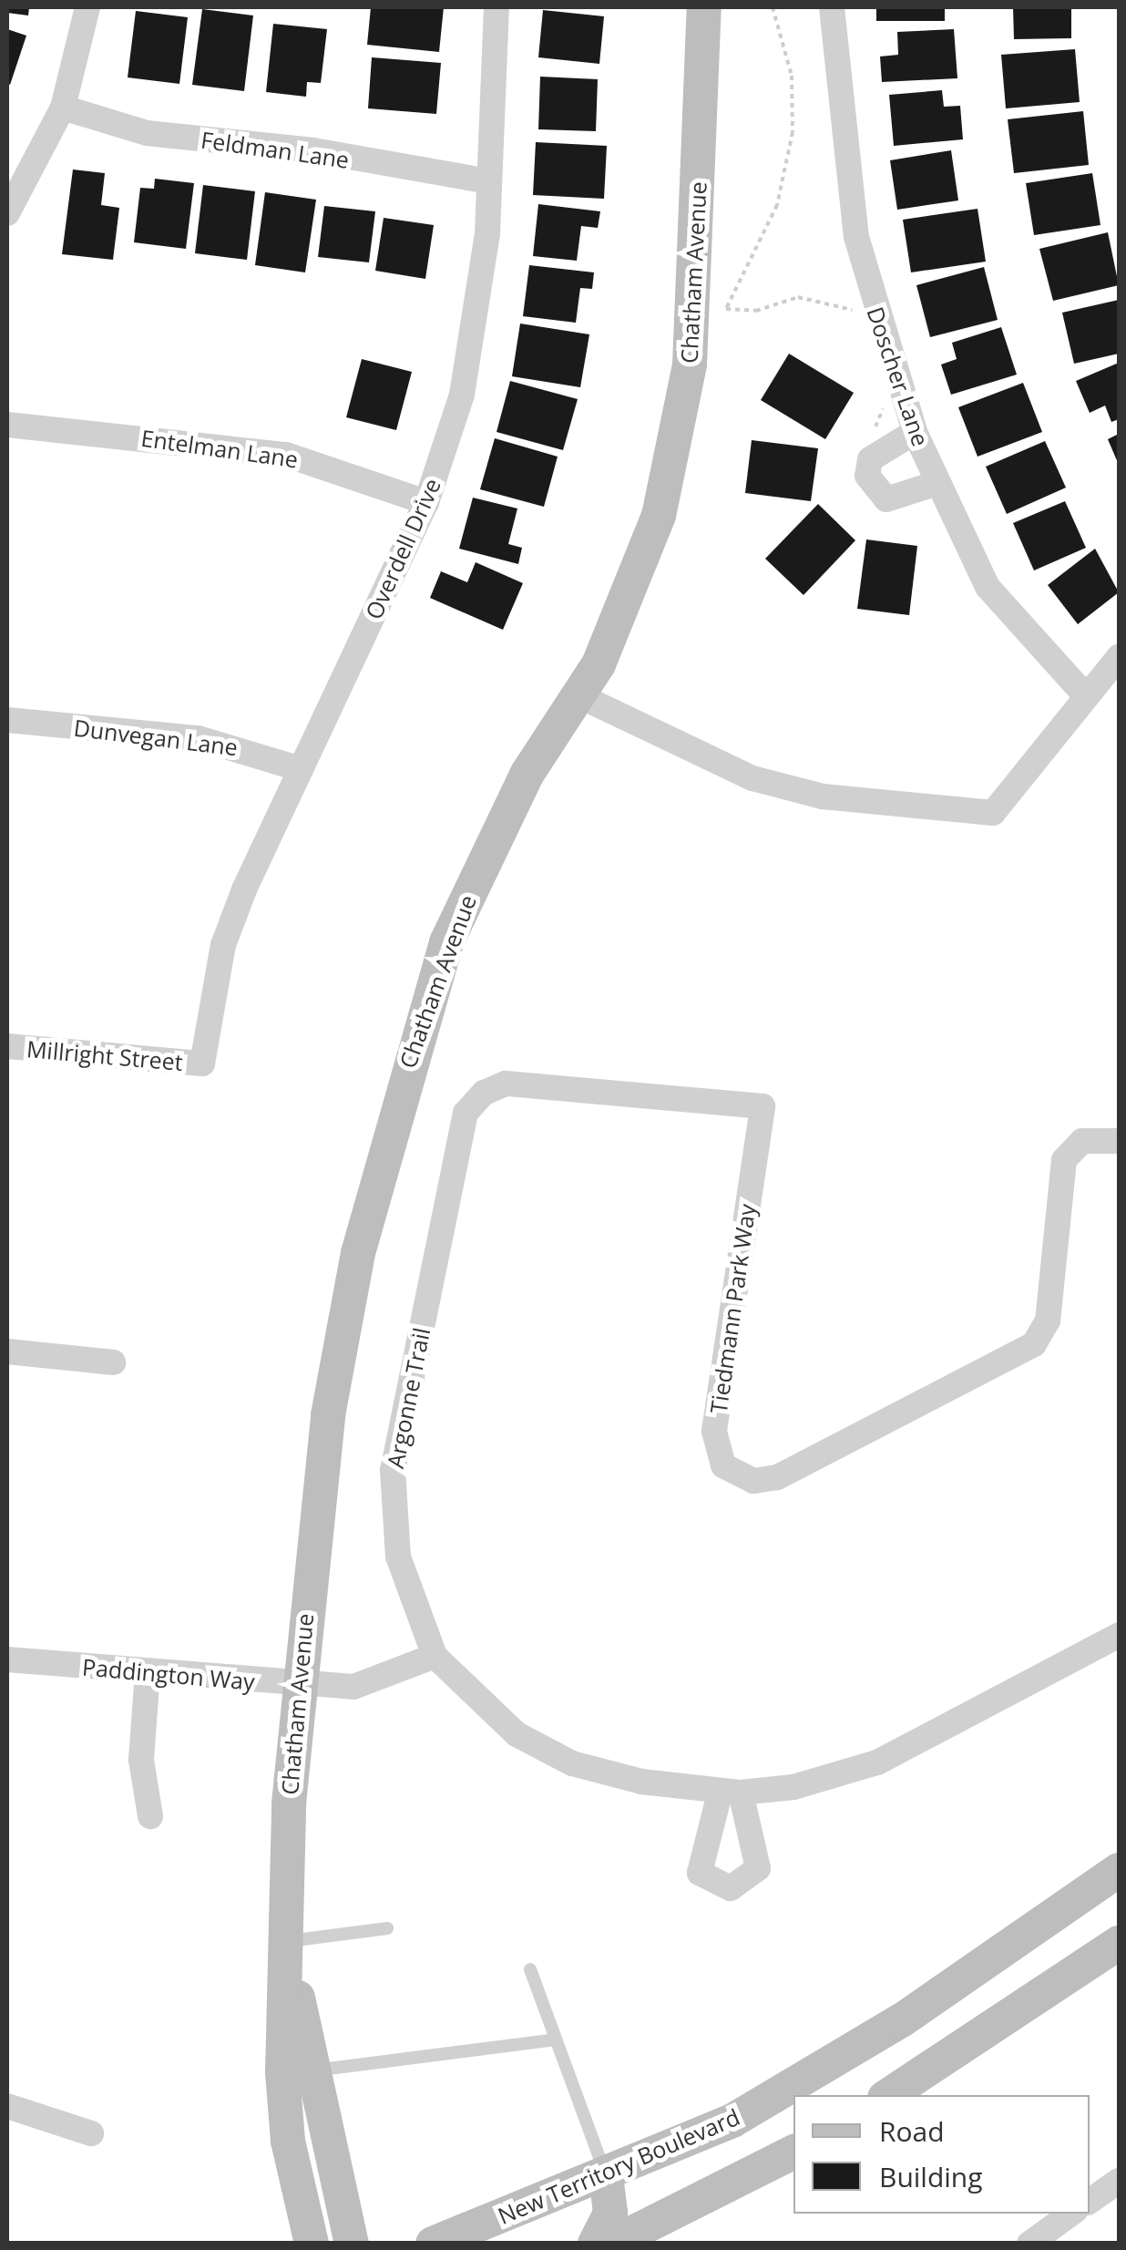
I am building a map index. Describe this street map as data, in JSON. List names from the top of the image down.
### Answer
{
  "streets": {
    "street": [
      "Feldman Lane",
      "Chatham Avenue",
      "Doscher Lane",
      "Entelman Lane",
      "Overdell Drive",
      "Dunvegan Lane",
      "Millright Street",
      "Tiedmann Park Way",
      "Argonne Trail",
      "Paddington Way",
      "New Territory Boulevard"
    ]
  },
  "crossings": [
    ["Feldman Lane", "Overdell Drive"],
    ["Chatham Avenue", "Paddington Way"],
    ["Entelman Lane", "Overdell Drive"],
    ["Overdell Drive", "Dunvegan Lane"],
    ["Overdell Drive", "Millright Street"],
    ["Tiedmann Park Way", "Argonne Trail"],
    ["Argonne Trail", "Paddington Way"]
  ],
  "legend": ["Road", "Building"]
}
